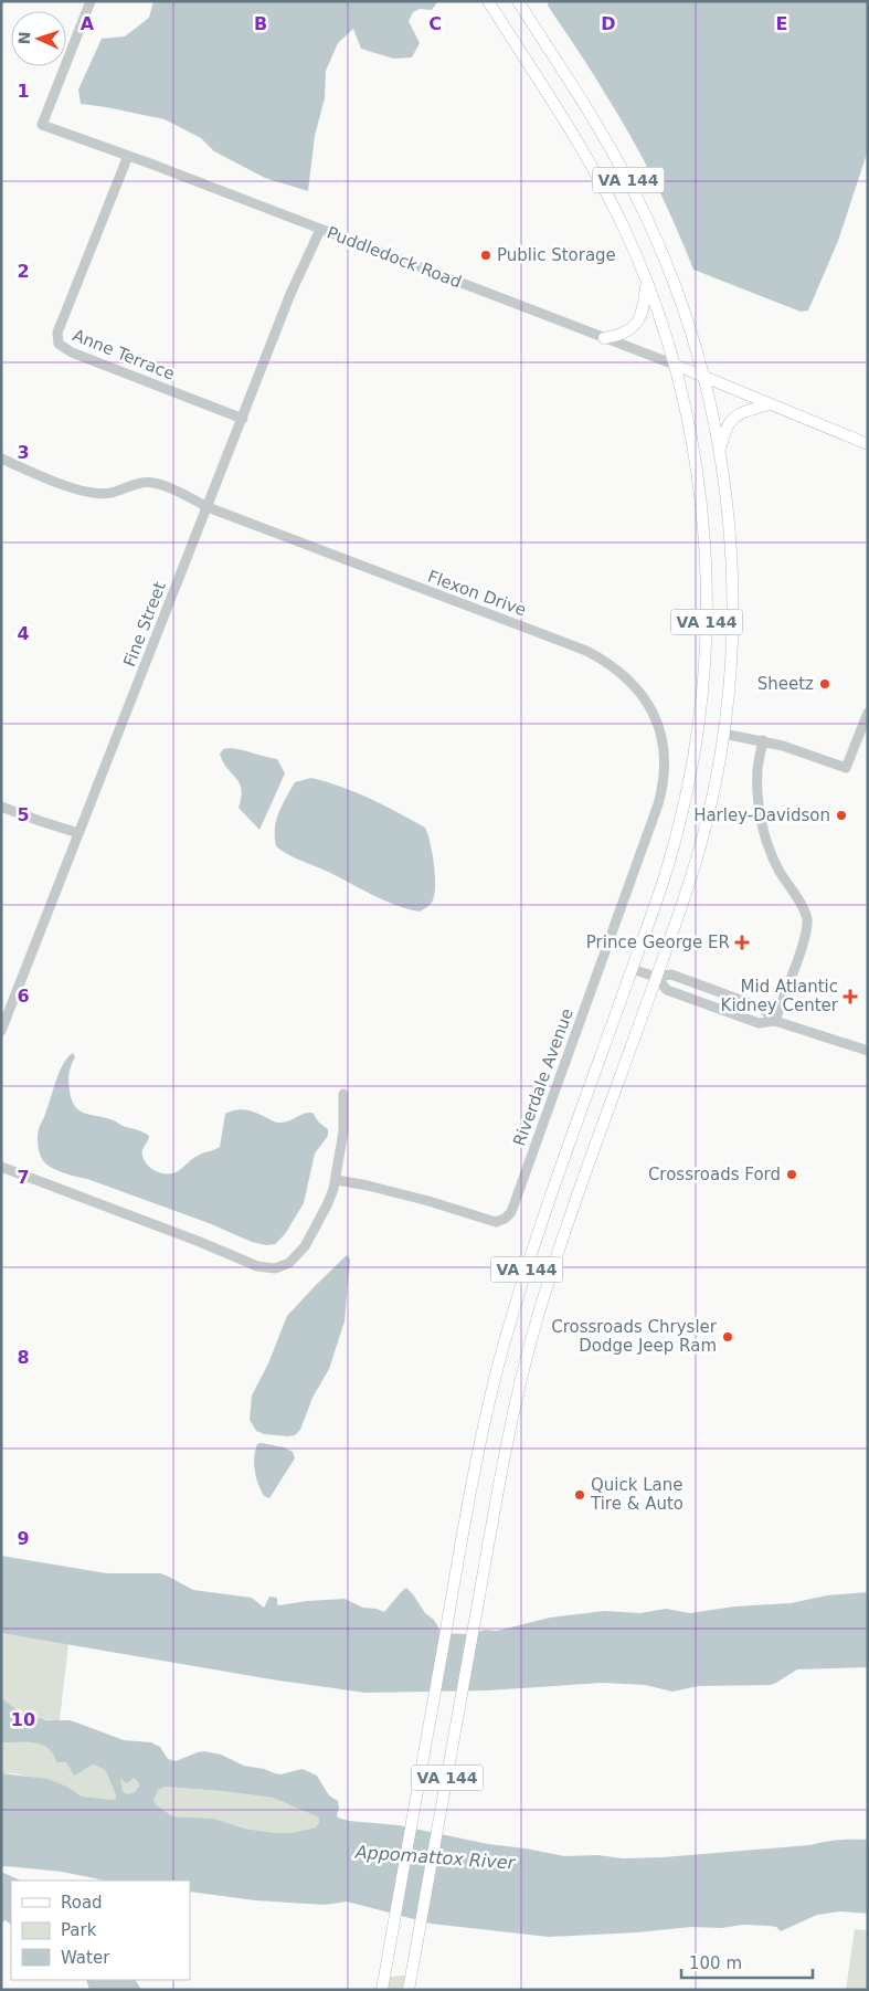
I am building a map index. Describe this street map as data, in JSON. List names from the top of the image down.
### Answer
{
  "streets": {
    "main road": ["VA 144", "Puddledock Road"],
    "street": [
      "Anne Terrace",
      "Flexon Drive",
      "Fine Street",
      "Riverdale Avenue"
    ]
  },
  "crossings": [
    ["VA 144", "Puddledock Road"],
    ["Puddledock Road", "Anne Terrace"],
    ["Puddledock Road", "Fine Street"],
    ["Anne Terrace", "Fine Street"],
    ["Flexon Drive", "Fine Street"],
    ["Flexon Drive", "Riverdale Avenue"]
  ],
  "water": ["Appomattox River"],
  "places": {
    "other": [
      "Public Storage",
      "Sheetz",
      "Harley-Davidson",
      "Crossroads Ford",
      "Crossroads Chrysler Dodge Jeep Ram",
      "Quick Lane Tire & Auto"
    ],
    "health": ["Prince George ER", "Mid Atlantic Kidney Center"]
  },
  "legend": ["Road", "Park", "Water"],
  "scale_bar": "100 m",
  "north": "left",
  "grid": {
    "columns": [
      "A",
      "B",
      "C",
      "D",
      "E"
    ],
    "rows": [
      "1",
      "2",
      "3",
      "4",
      "5",
      "6",
      "7",
      "8",
      "9",
      "10"
    ]
  }
}
